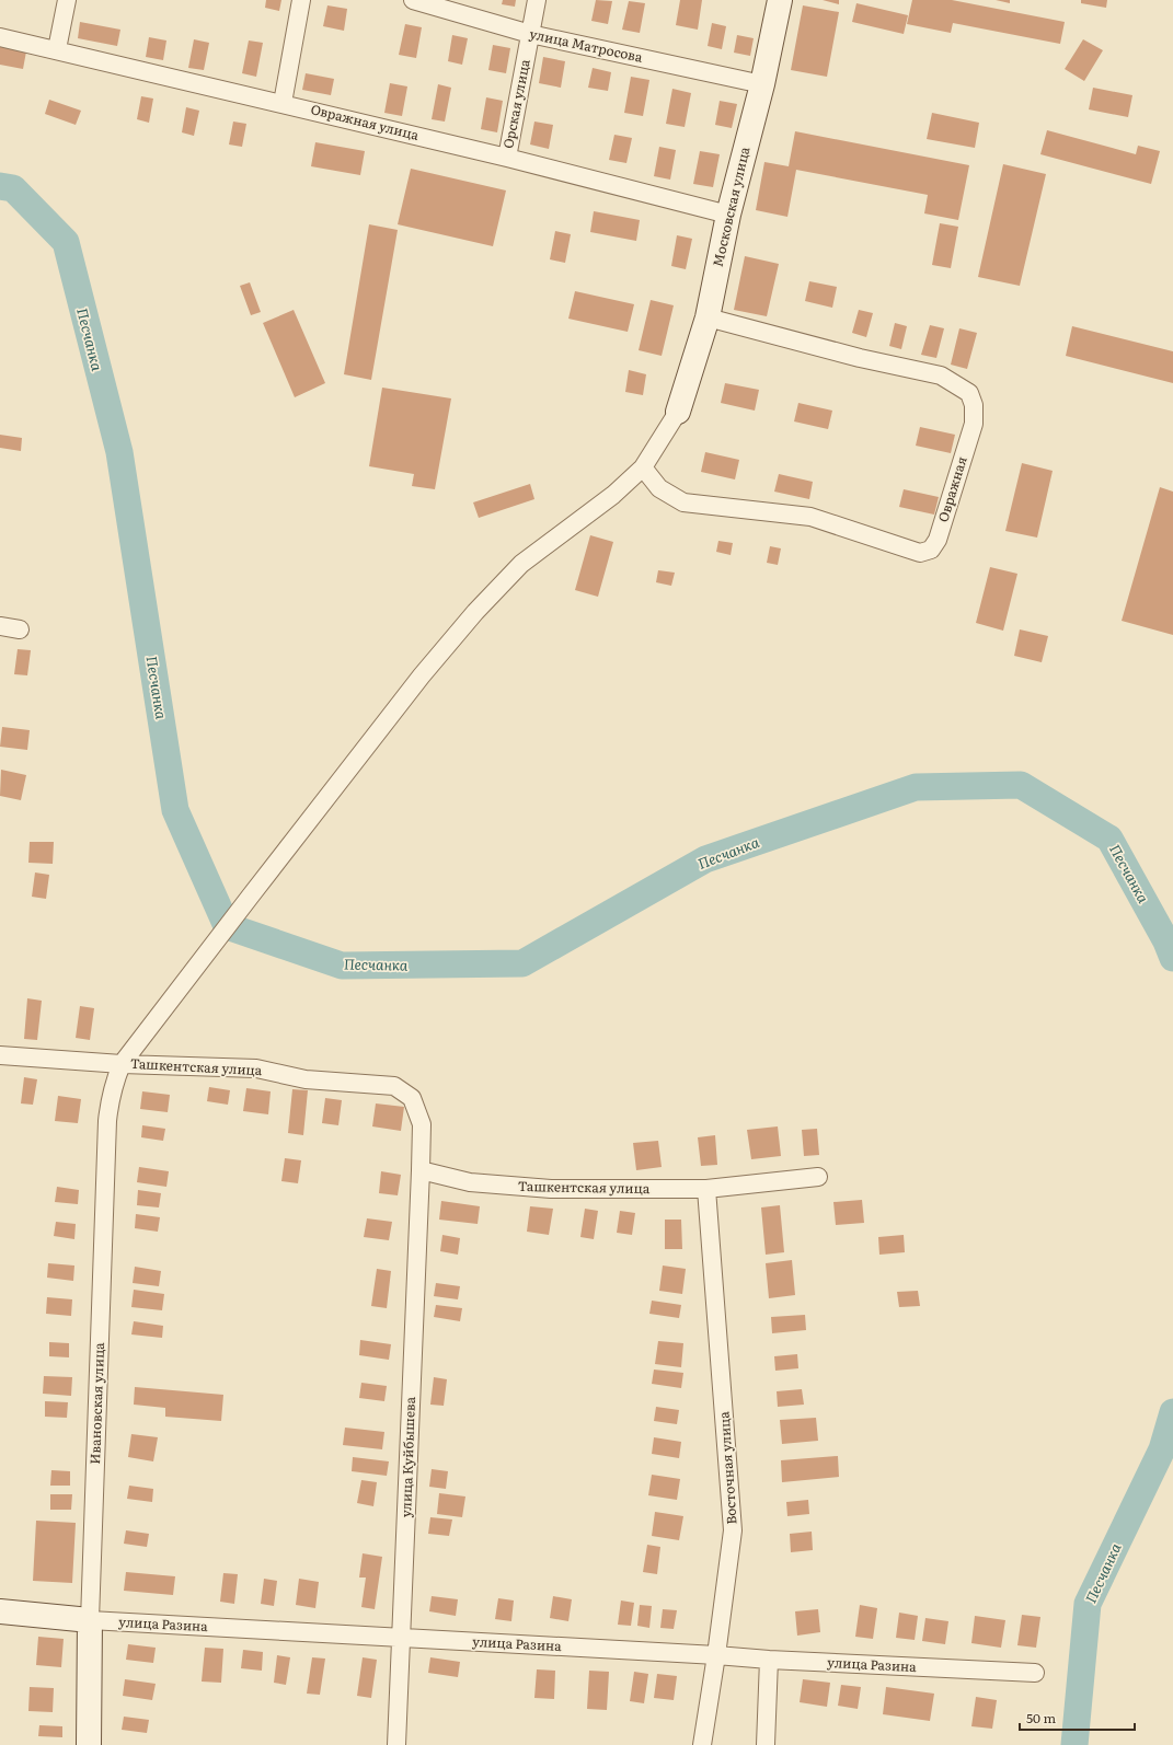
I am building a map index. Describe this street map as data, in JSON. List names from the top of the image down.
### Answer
{
  "streets": {
    "street": [
      "улица Матросова",
      "Орская улица",
      "Овражная улица",
      "Московская улица",
      "Овражная",
      "Ташкентская улица",
      "Ивановская улица",
      "улица Куйбышева",
      "Восточная улица",
      "улица Разина"
    ]
  },
  "crossings": [
    ["улица Матросова", "Орская улица"],
    ["улица Матросова", "Московская улица"],
    ["Орская улица", "Овражная улица"],
    ["Овражная улица", "Московская улица"],
    ["Московская улица", "Овражная"],
    ["Московская улица", "Ивановская улица"],
    ["Овражная", "Ивановская улица"],
    ["Ташкентская улица", "Ивановская улица"],
    ["Ташкентская улица", "улица Куйбышева"],
    ["Ташкентская улица", "Восточная улица"],
    ["Ивановская улица", "улица Разина"],
    ["улица Куйбышева", "улица Разина"],
    ["Восточная улица", "улица Разина"]
  ],
  "water": ["Песчанка"],
  "scale_bar": "50 m"
}
